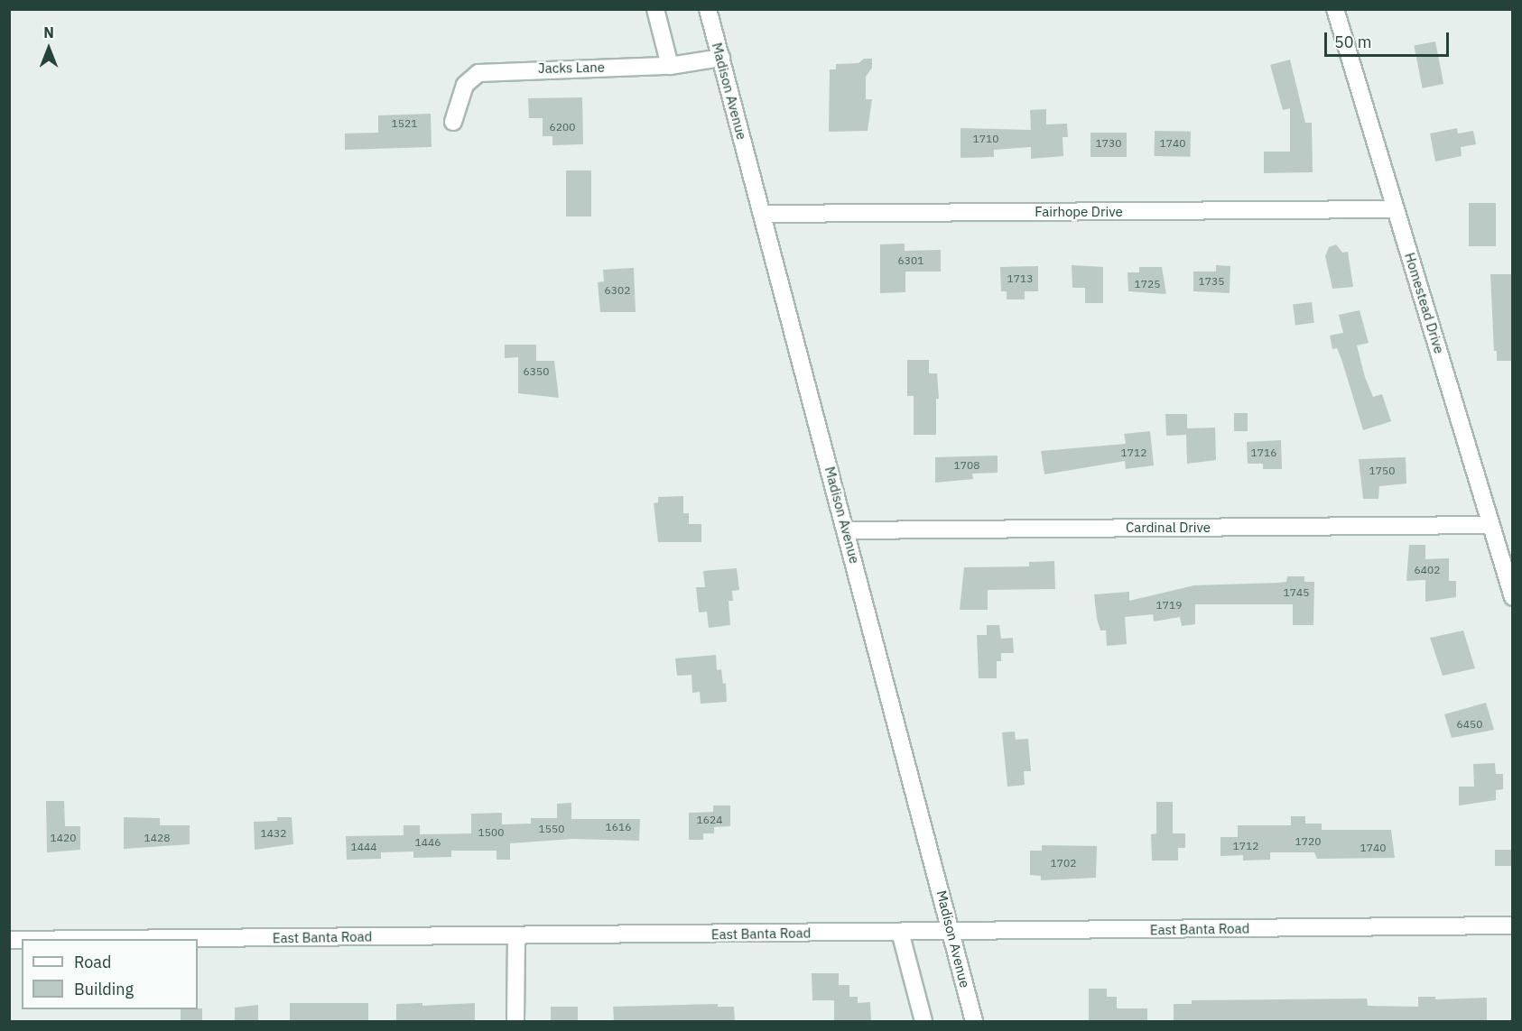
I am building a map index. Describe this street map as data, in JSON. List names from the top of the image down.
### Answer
{
  "streets": {
    "street": [
      "Jacks Lane",
      "Madison Avenue",
      "Fairhope Drive",
      "Homestead Drive",
      "Cardinal Drive",
      "East Banta Road"
    ]
  },
  "crossings": [
    ["Jacks Lane", "Madison Avenue"],
    ["Madison Avenue", "Fairhope Drive"],
    ["Madison Avenue", "Cardinal Drive"],
    ["Madison Avenue", "East Banta Road"],
    ["Fairhope Drive", "Homestead Drive"],
    ["Homestead Drive", "Cardinal Drive"]
  ],
  "house_numbers": [
    "1521",
    "6200",
    "1710",
    "1730",
    "1740",
    "6301",
    "1713",
    "1735",
    "1725",
    "6302",
    "6350",
    "1712",
    "1716",
    "1708",
    "1750",
    "6402",
    "1745",
    "1719",
    "6450",
    "1624",
    "1616",
    "1550",
    "1500",
    "1432",
    "1420",
    "1428",
    "1720",
    "1446",
    "1712",
    "1444",
    "1740",
    "1702"
  ],
  "legend": ["Road", "Building"],
  "scale_bar": "50 m",
  "north": "top"
}
